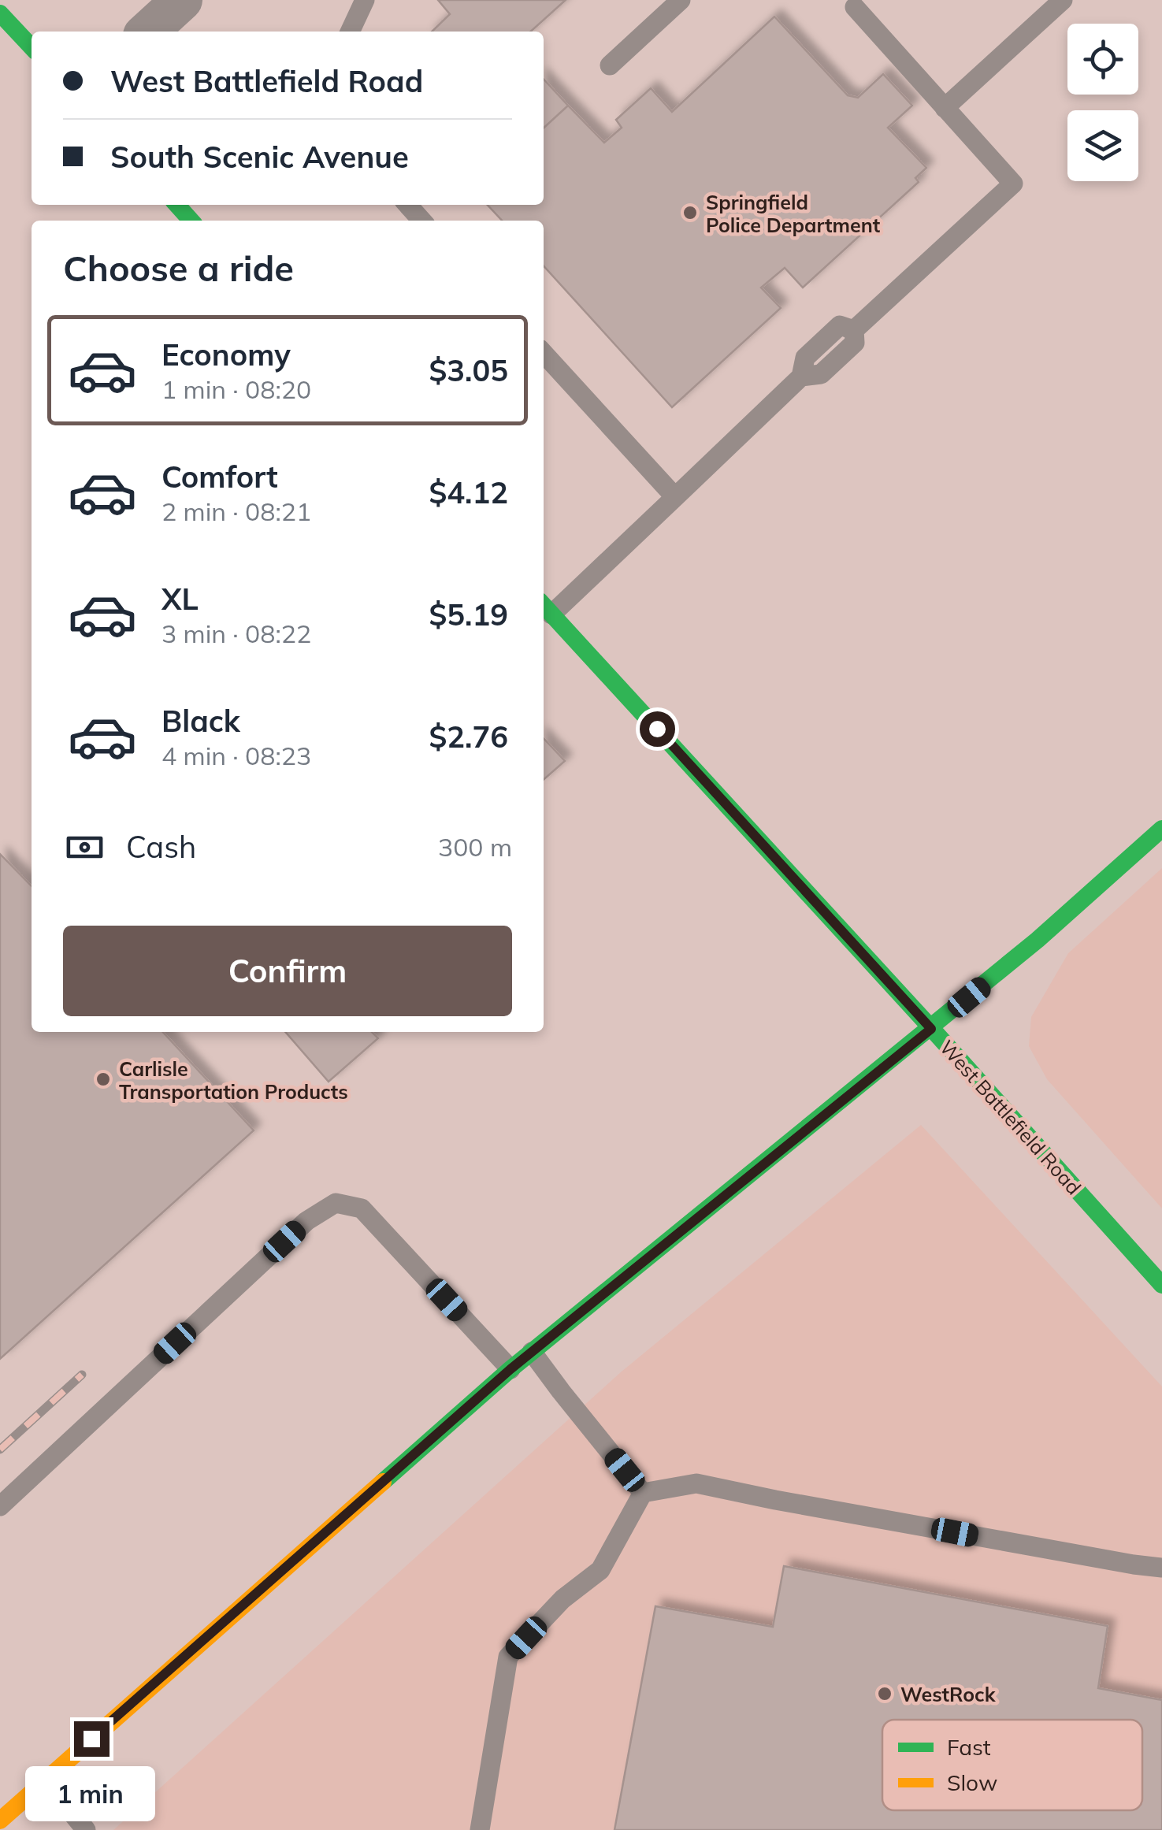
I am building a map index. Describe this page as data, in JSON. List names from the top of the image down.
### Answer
{
  "streets": {
    "main road": ["West Battlefield Road"]
  },
  "places": ["Springfield Police Department", "Carlisle Transportation Products", "WestRock"],
  "legend": ["Fast", "Slow"],
  "page": {
    "banner": ["West Battlefield Road", "South Scenic Avenue"],
    "heading": "Choose a ride",
    "list": [
      {
        "name": "Economy",
        "note": "1 min · 08:20",
        "value": "$3.05"
      },
      {
        "name": "Comfort",
        "note": "2 min · 08:21",
        "value": "$4.12"
      },
      {
        "name": "XL",
        "note": "3 min · 08:22",
        "value": "$5.19"
      },
      {
        "name": "Black",
        "note": "4 min · 08:23",
        "value": "$2.76"
      }
    ],
    "pay": ["Cash", "300 m"],
    "buttons": "Confirm",
    "bubble": "1 min"
  }
}
